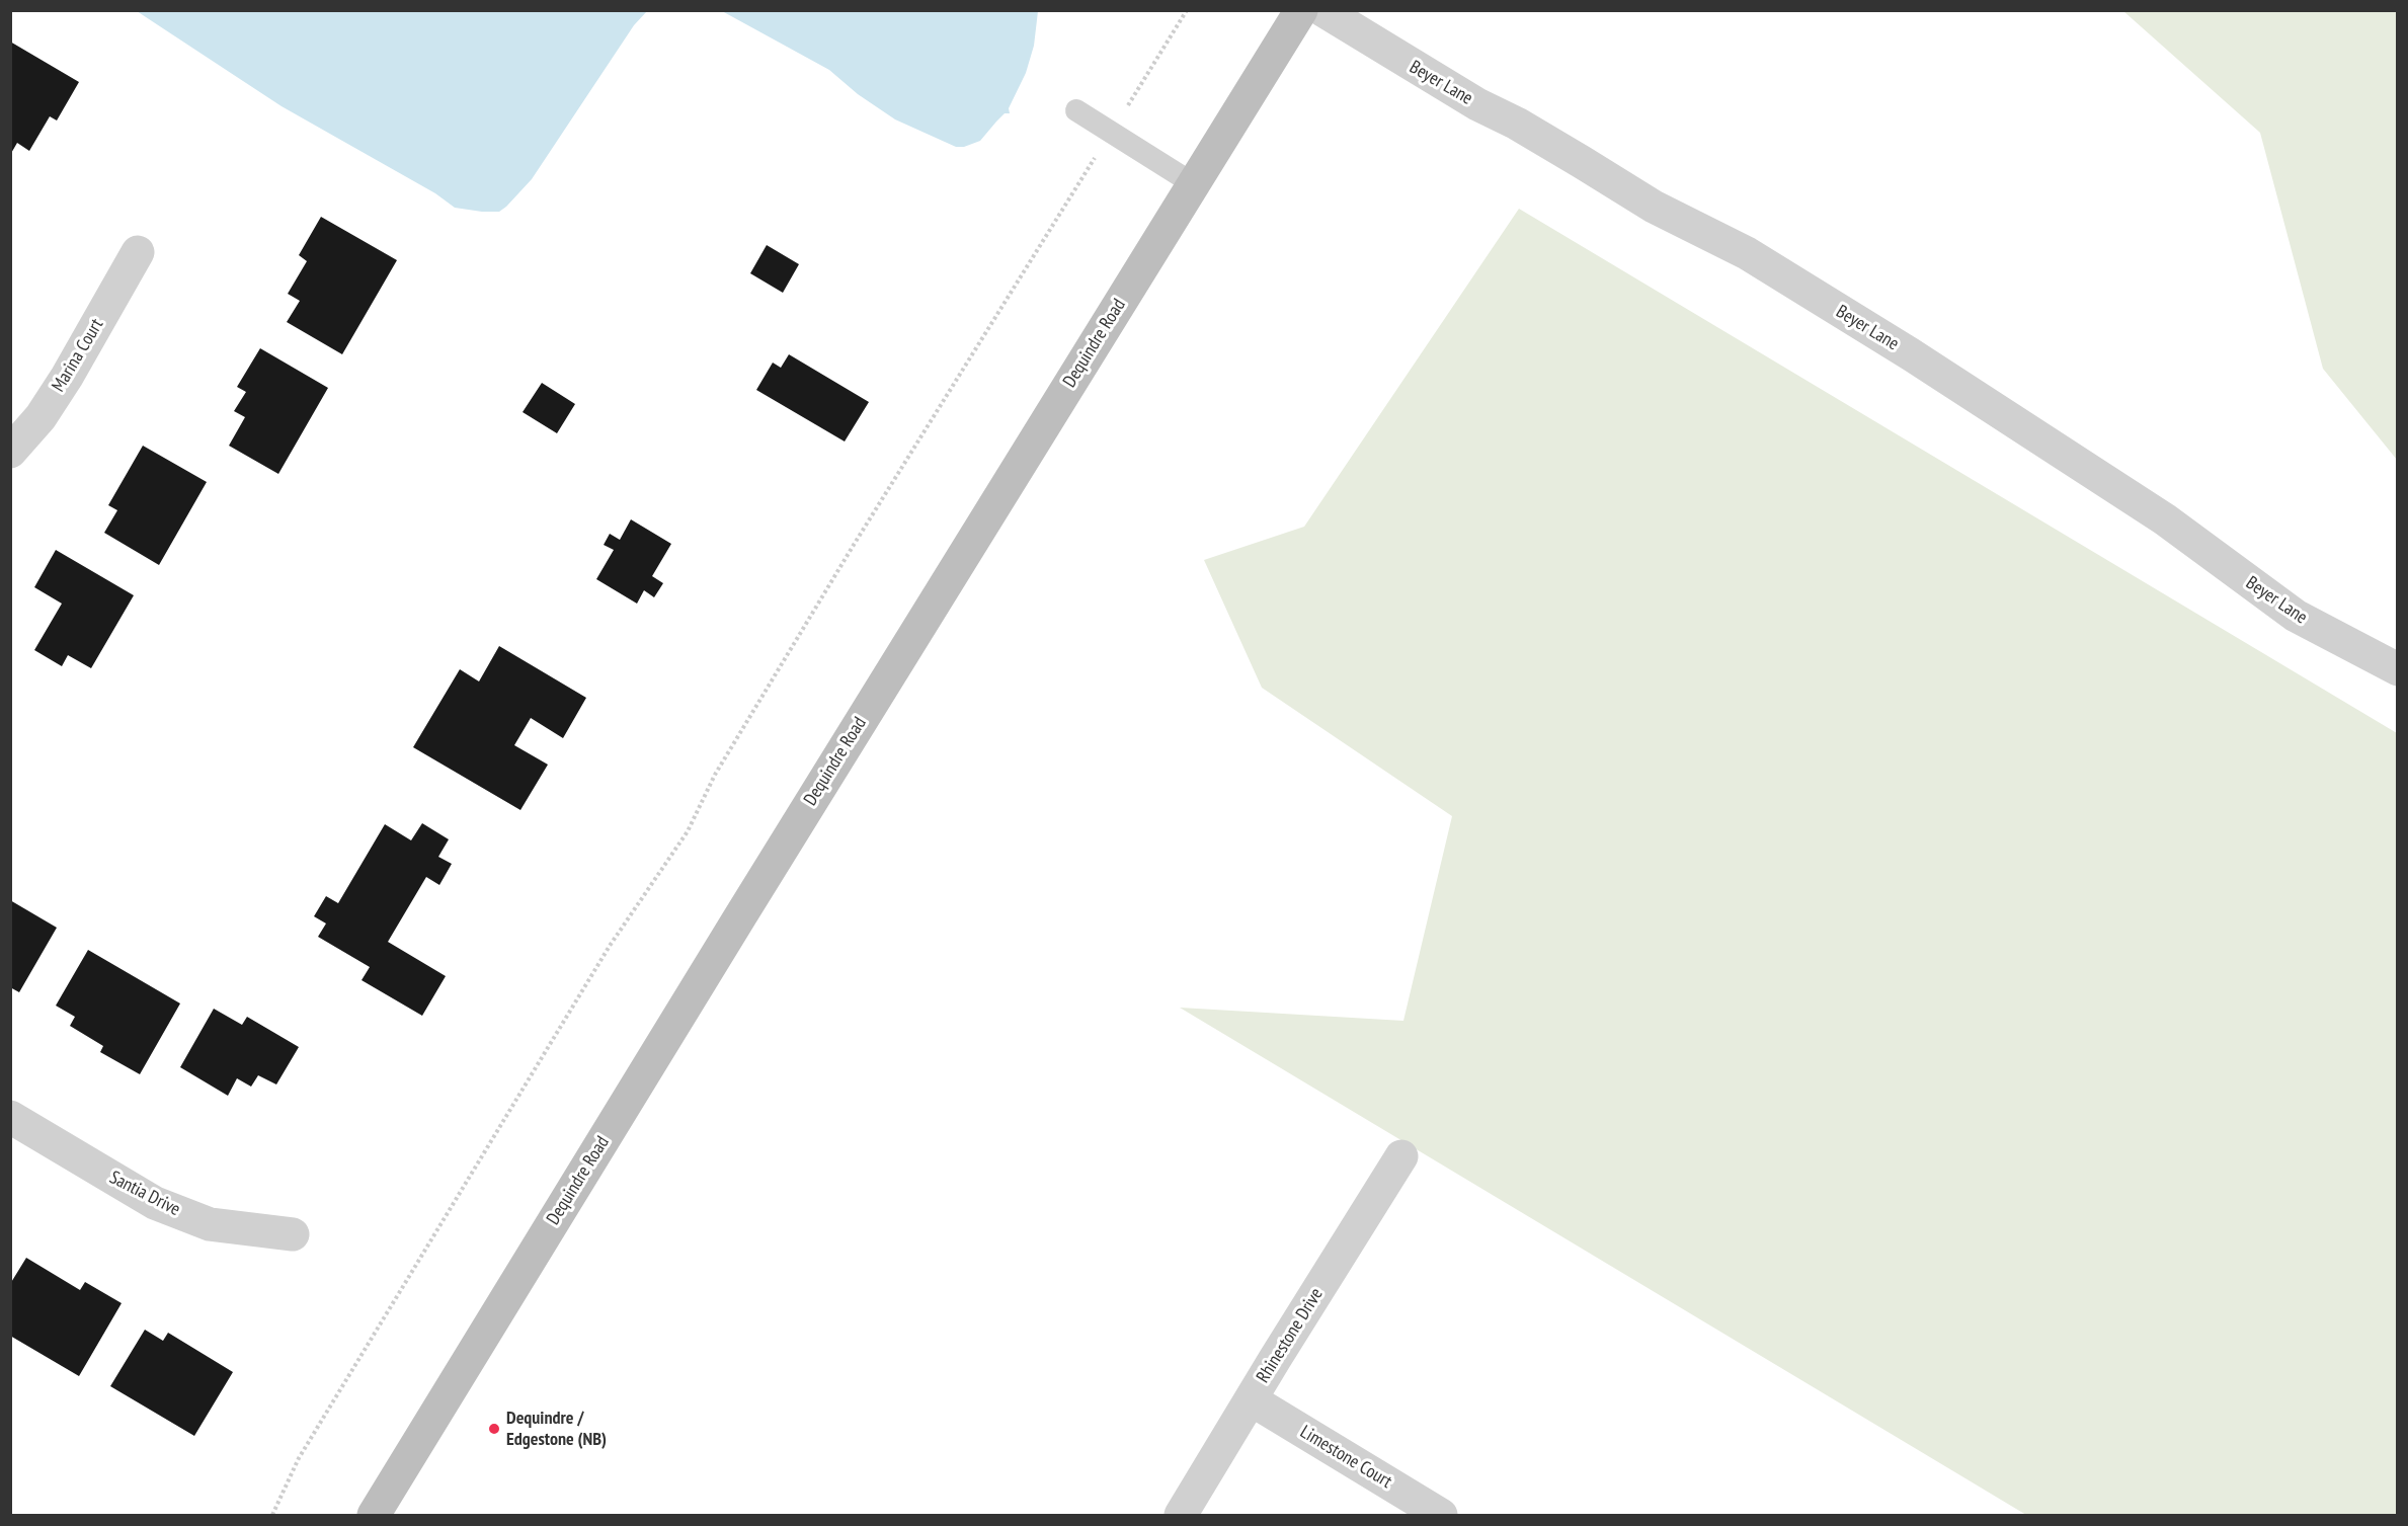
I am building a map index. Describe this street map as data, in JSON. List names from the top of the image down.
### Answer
{
  "streets": {
    "main road": ["Dequindre Road"],
    "street": [
      "Beyer Lane",
      "Marina Court",
      "Santia Drive",
      "Rhinestone Drive",
      "Limestone Court"
    ]
  },
  "crossings": [
    ["Rhinestone Drive", "Limestone Court"]
  ],
  "places": ["Dequindre / Edgestone (NB)"]
}
